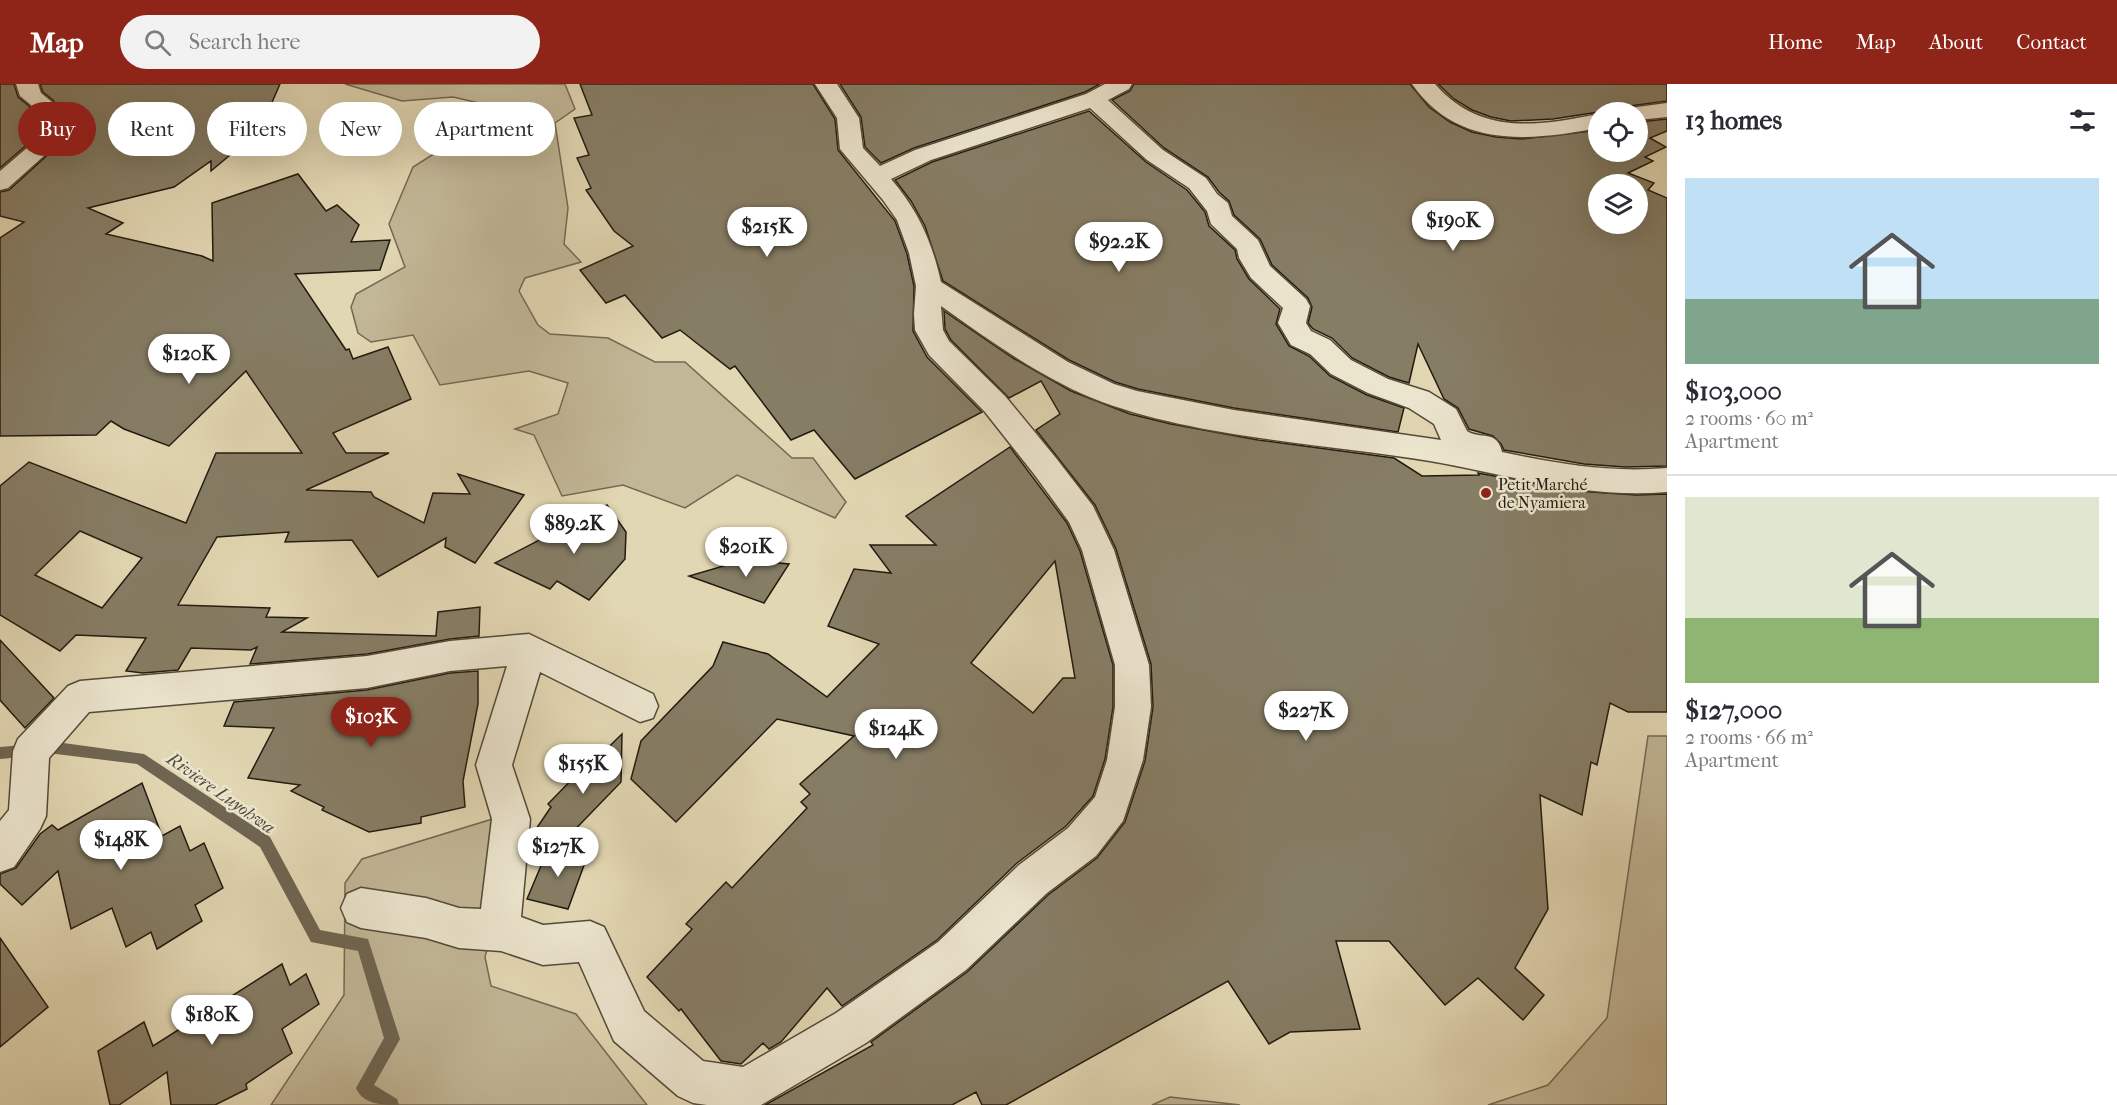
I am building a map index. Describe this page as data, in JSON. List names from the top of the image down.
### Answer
{
  "water": ["Riviere Luyohwa"],
  "places": ["Petit Marché de Nyamiera"],
  "page": {
    "header": "Map",
    "search": "Search here",
    "nav": [
      "Home",
      "Map",
      "About",
      "Contact"
    ],
    "heading": "13 homes",
    "chip": [
      "Buy",
      "Rent",
      "Filters",
      "New",
      "Apartment"
    ],
    "list": [
      {
        "name": "$103,000",
        "note": "2 rooms · 60 m² · Apartment"
      },
      {
        "name": "$127,000",
        "note": "2 rooms · 66 m² · Apartment"
      }
    ],
    "price": [
      "$190K",
      "$215K",
      "$92.2K",
      "$120K",
      "$89.2K",
      "$201K",
      "$227K",
      "$103K",
      "$124K",
      "$155K",
      "$148K",
      "$127K",
      "$180K"
    ]
  }
}
